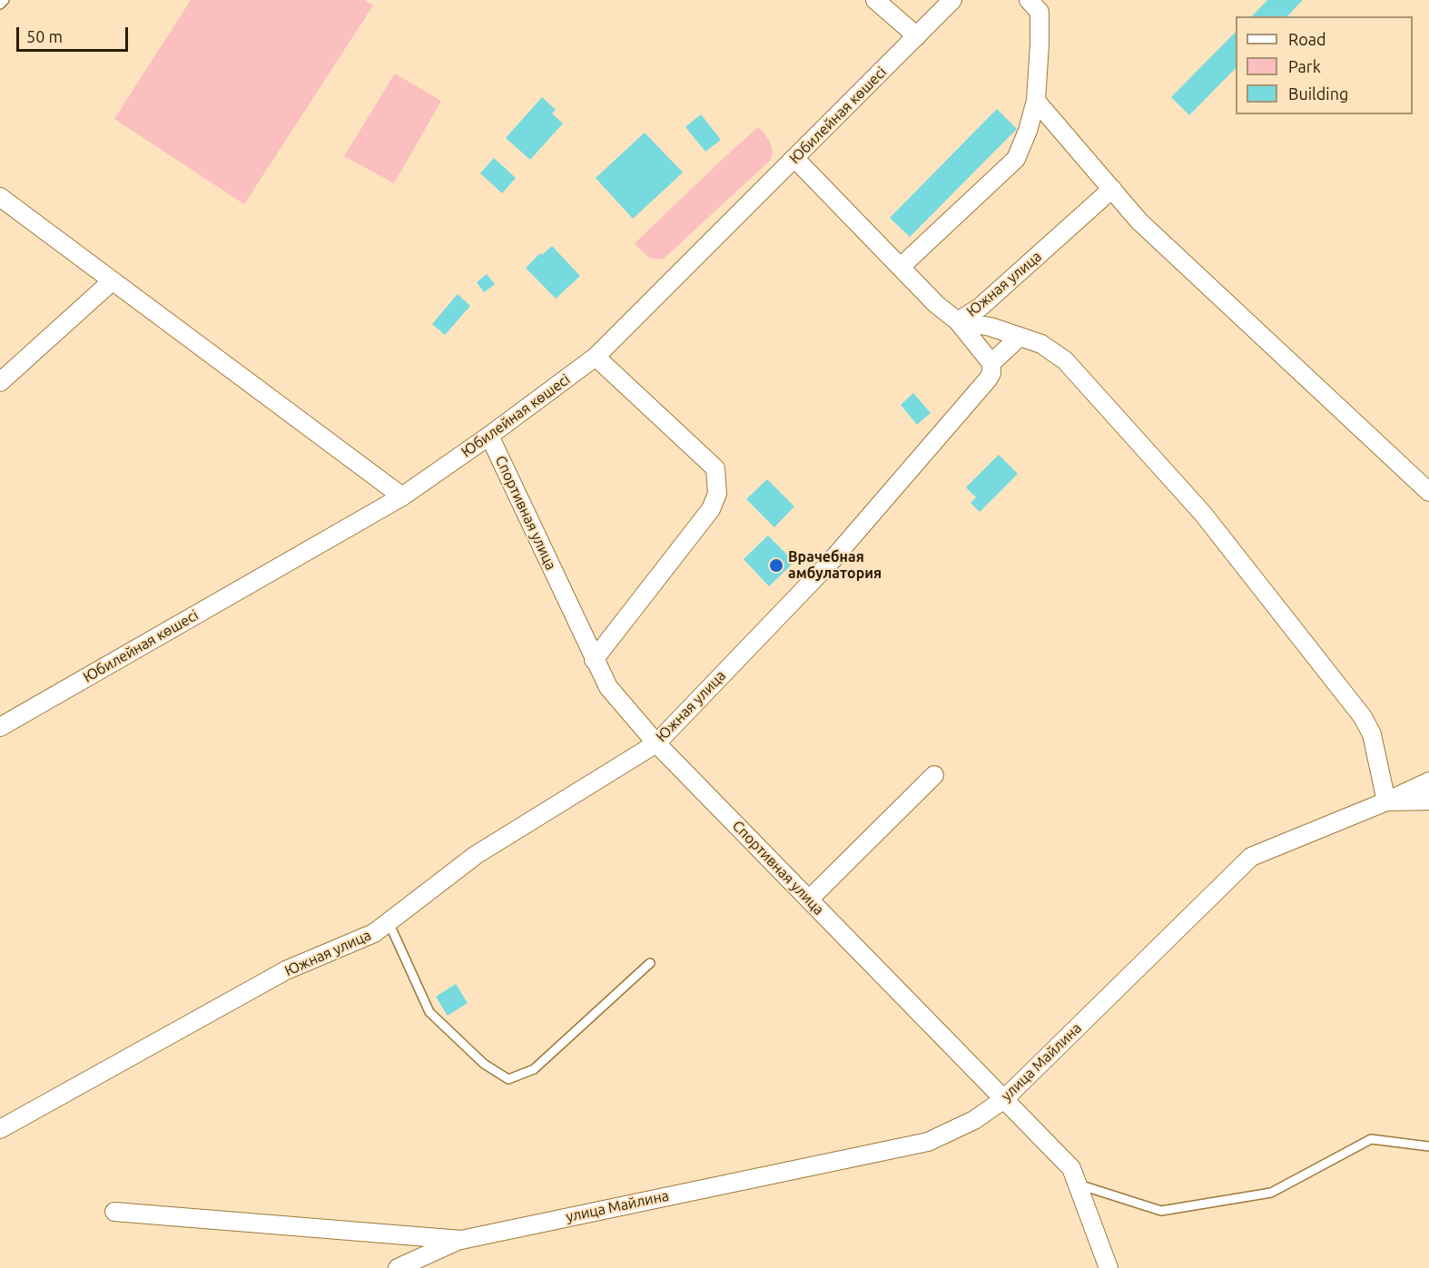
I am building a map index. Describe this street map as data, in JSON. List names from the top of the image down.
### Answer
{
  "streets": {
    "street": [
      "Юбилейная көшесі",
      "Южная улица",
      "Спортивная улица",
      "улица Майлина"
    ]
  },
  "crossings": [
    ["Юбилейная көшесі", "Спортивная улица"],
    ["Южная улица", "Спортивная улица"],
    ["Спортивная улица", "улица Майлина"]
  ],
  "places": ["Врачебная амбулатория"],
  "legend": ["Road", "Park", "Building"],
  "scale_bar": "50 m"
}
